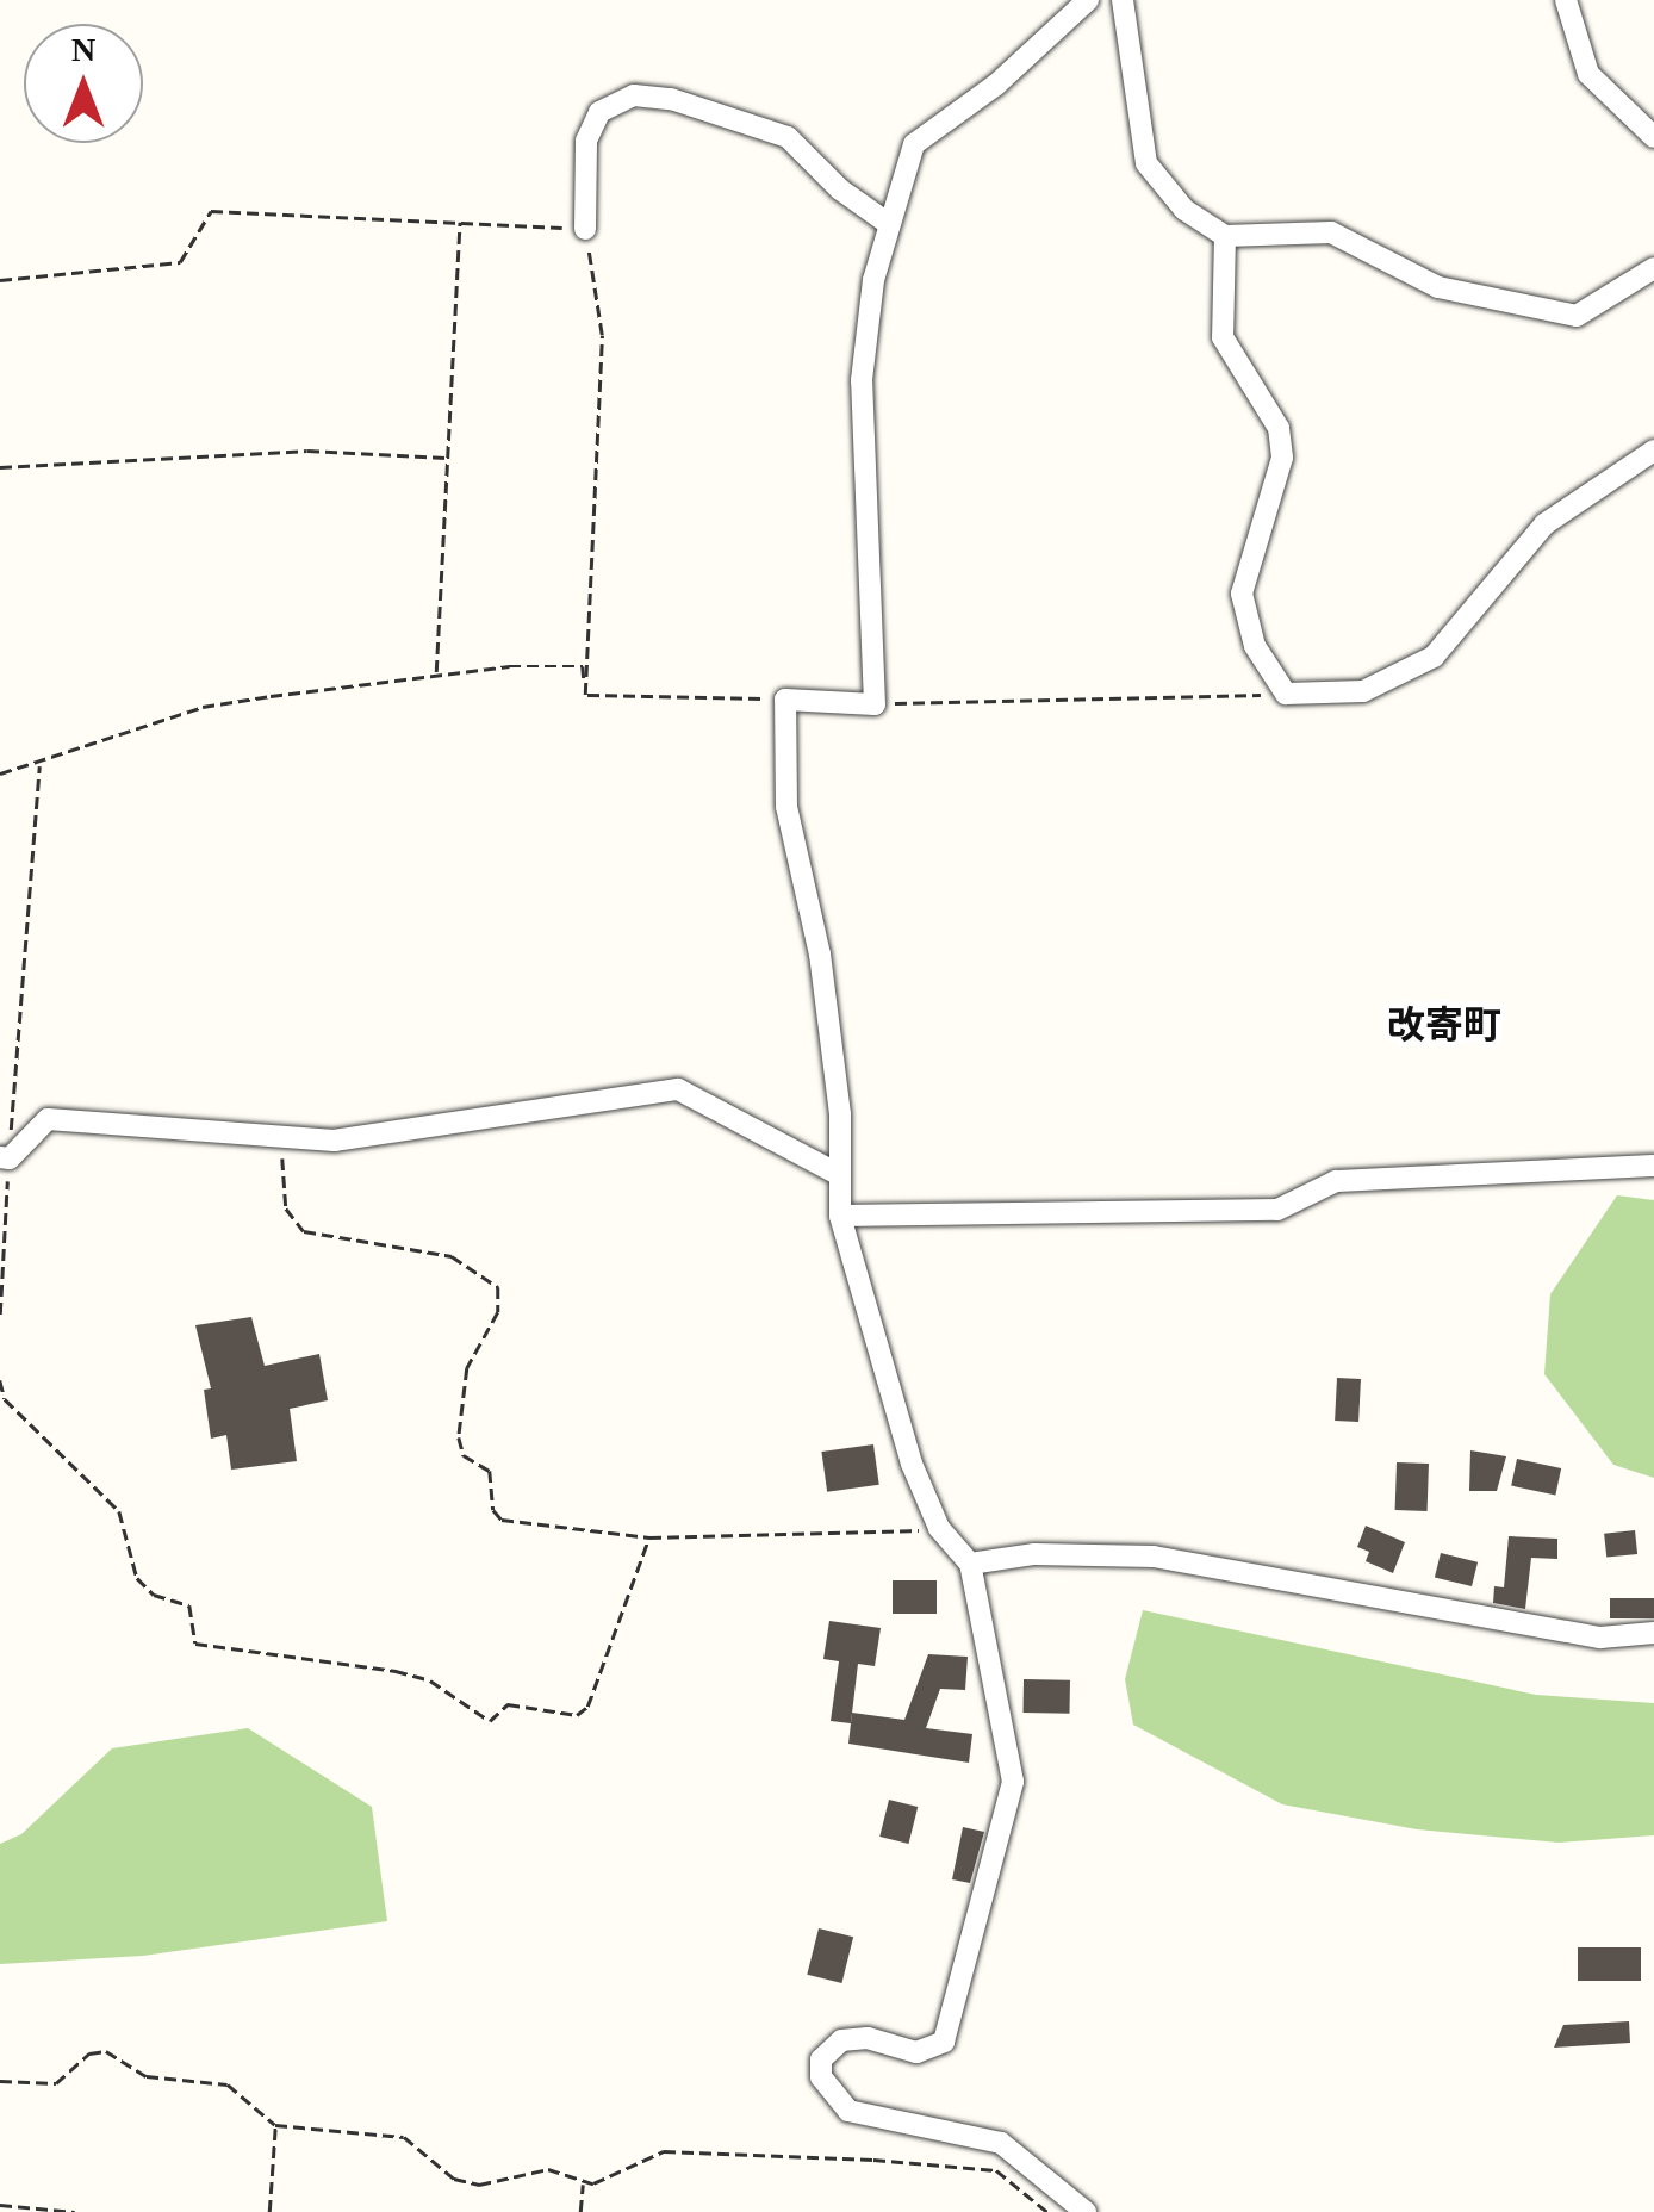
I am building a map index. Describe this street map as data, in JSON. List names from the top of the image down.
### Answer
{
  "districts": ["改寄町"],
  "north": "top"
}
